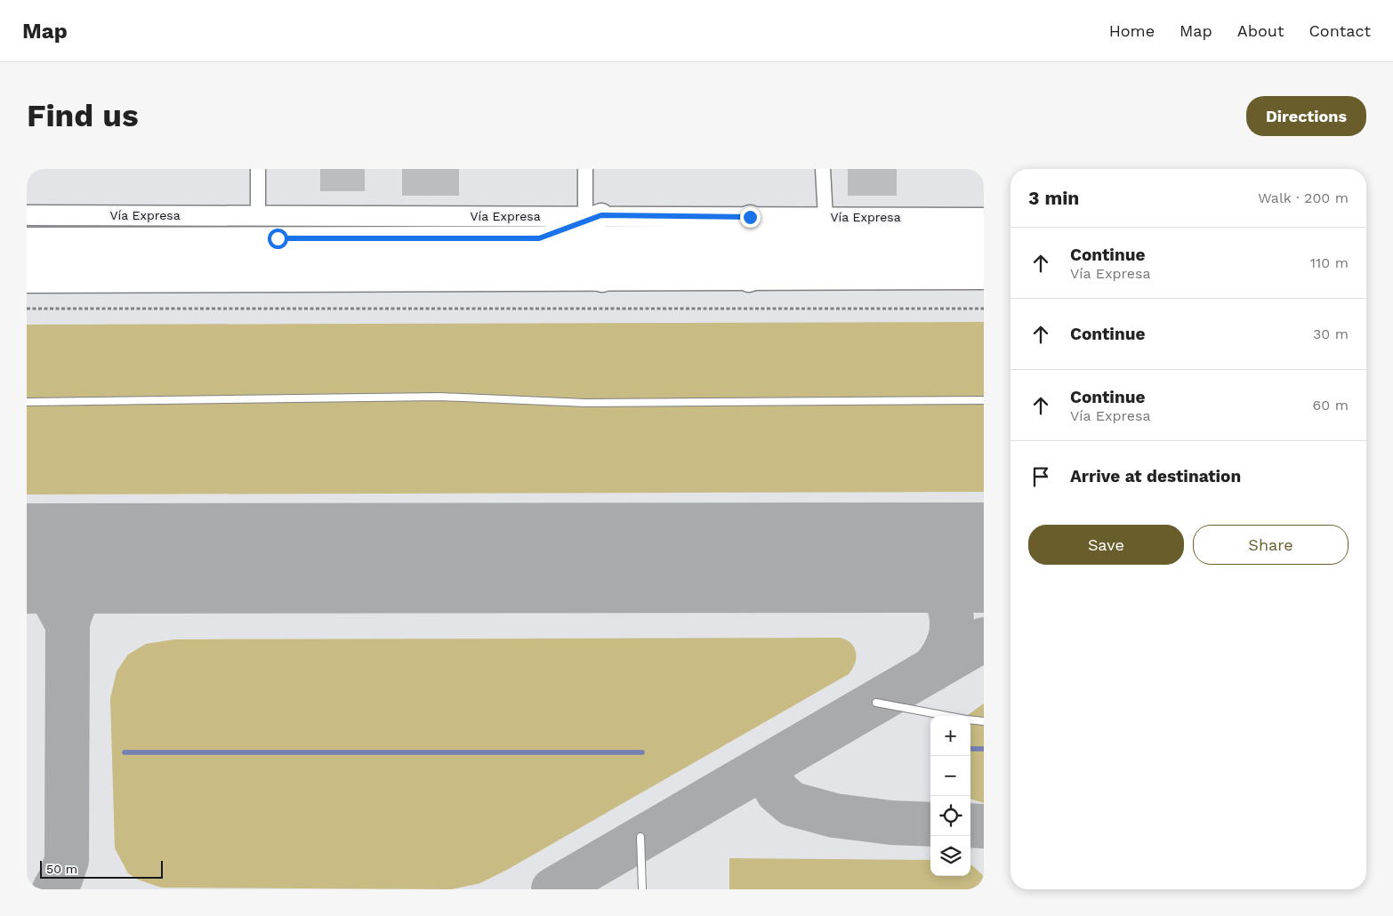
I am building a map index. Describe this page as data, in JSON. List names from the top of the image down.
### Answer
{
  "streets": {
    "main road": ["Vía Expresa"]
  },
  "scale_bar": "50 m",
  "page": {
    "header": "Map",
    "nav": [
      "Home",
      "Map",
      "About",
      "Contact"
    ],
    "buttons": [
      "Directions",
      ["Save", "Share"]
    ],
    "title": "Find us",
    "heading": ["3 min", "Walk · 200 m"],
    "list": [
      ["Continue", "Vía Expresa", "110 m"],
      ["Continue", "30 m"],
      ["Continue", "Vía Expresa", "60 m"],
      "Arrive at destination"
    ],
    "map_buttons": ["+", "−"],
    "scale": "50 m"
  }
}
